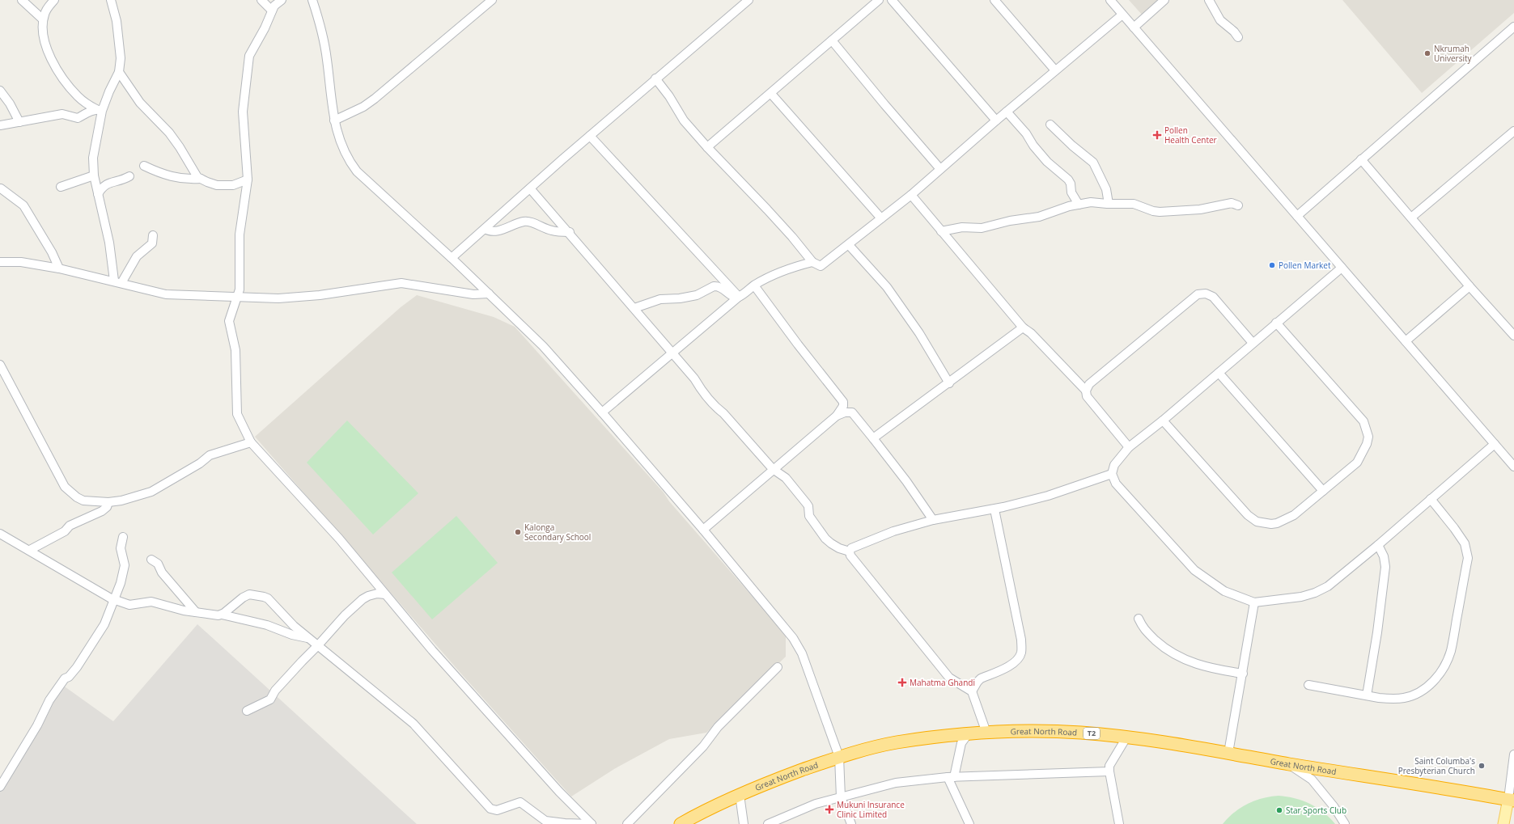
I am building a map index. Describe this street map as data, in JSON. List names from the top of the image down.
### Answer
{
  "streets": {
    "highway": ["Great North Road", "T2"]
  },
  "places": {
    "other": [
      "Nkrumah University",
      "Pollen Market",
      "Kalonga Secondary School",
      "Saint Columba's Presbyterian Church",
      "Star Sports Club"
    ],
    "health": ["Pollen Health Center", "Mahatma Ghandi", "Mukuni Insurance Clinic Limited"]
  }
}
